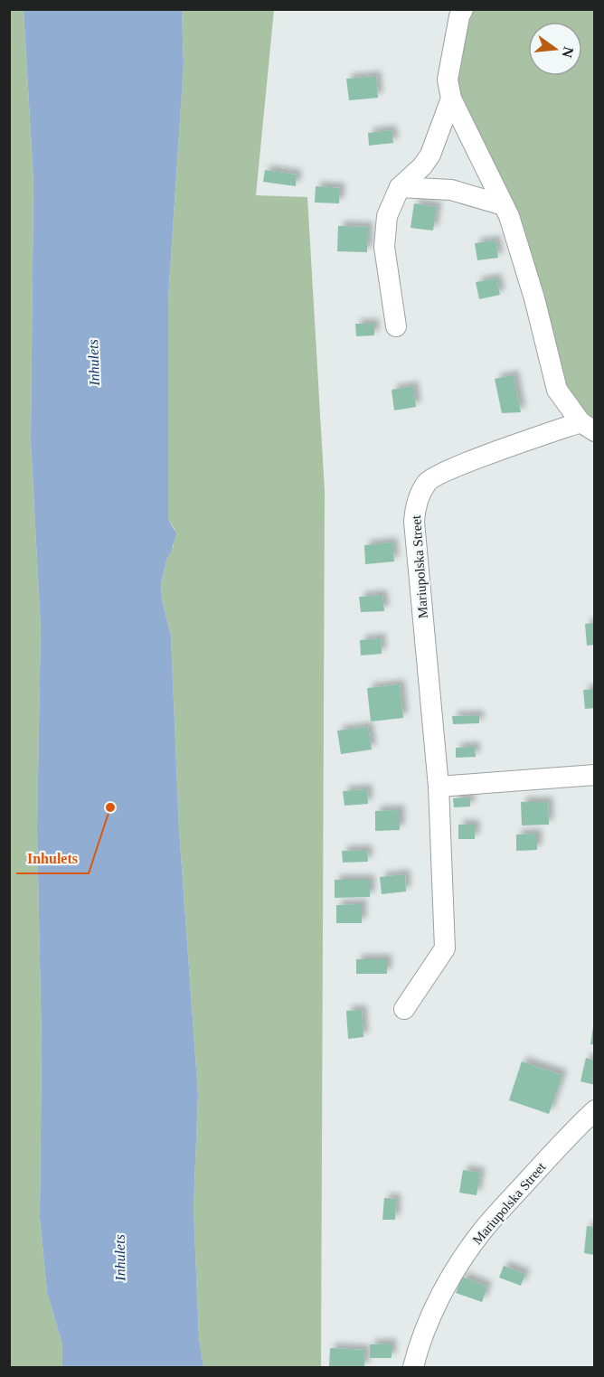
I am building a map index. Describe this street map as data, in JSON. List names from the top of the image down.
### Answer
{
  "streets": {
    "street": ["Mariupolska Street"]
  },
  "water": ["Inhulets"],
  "places": ["Inhulets"],
  "north": "right"
}
